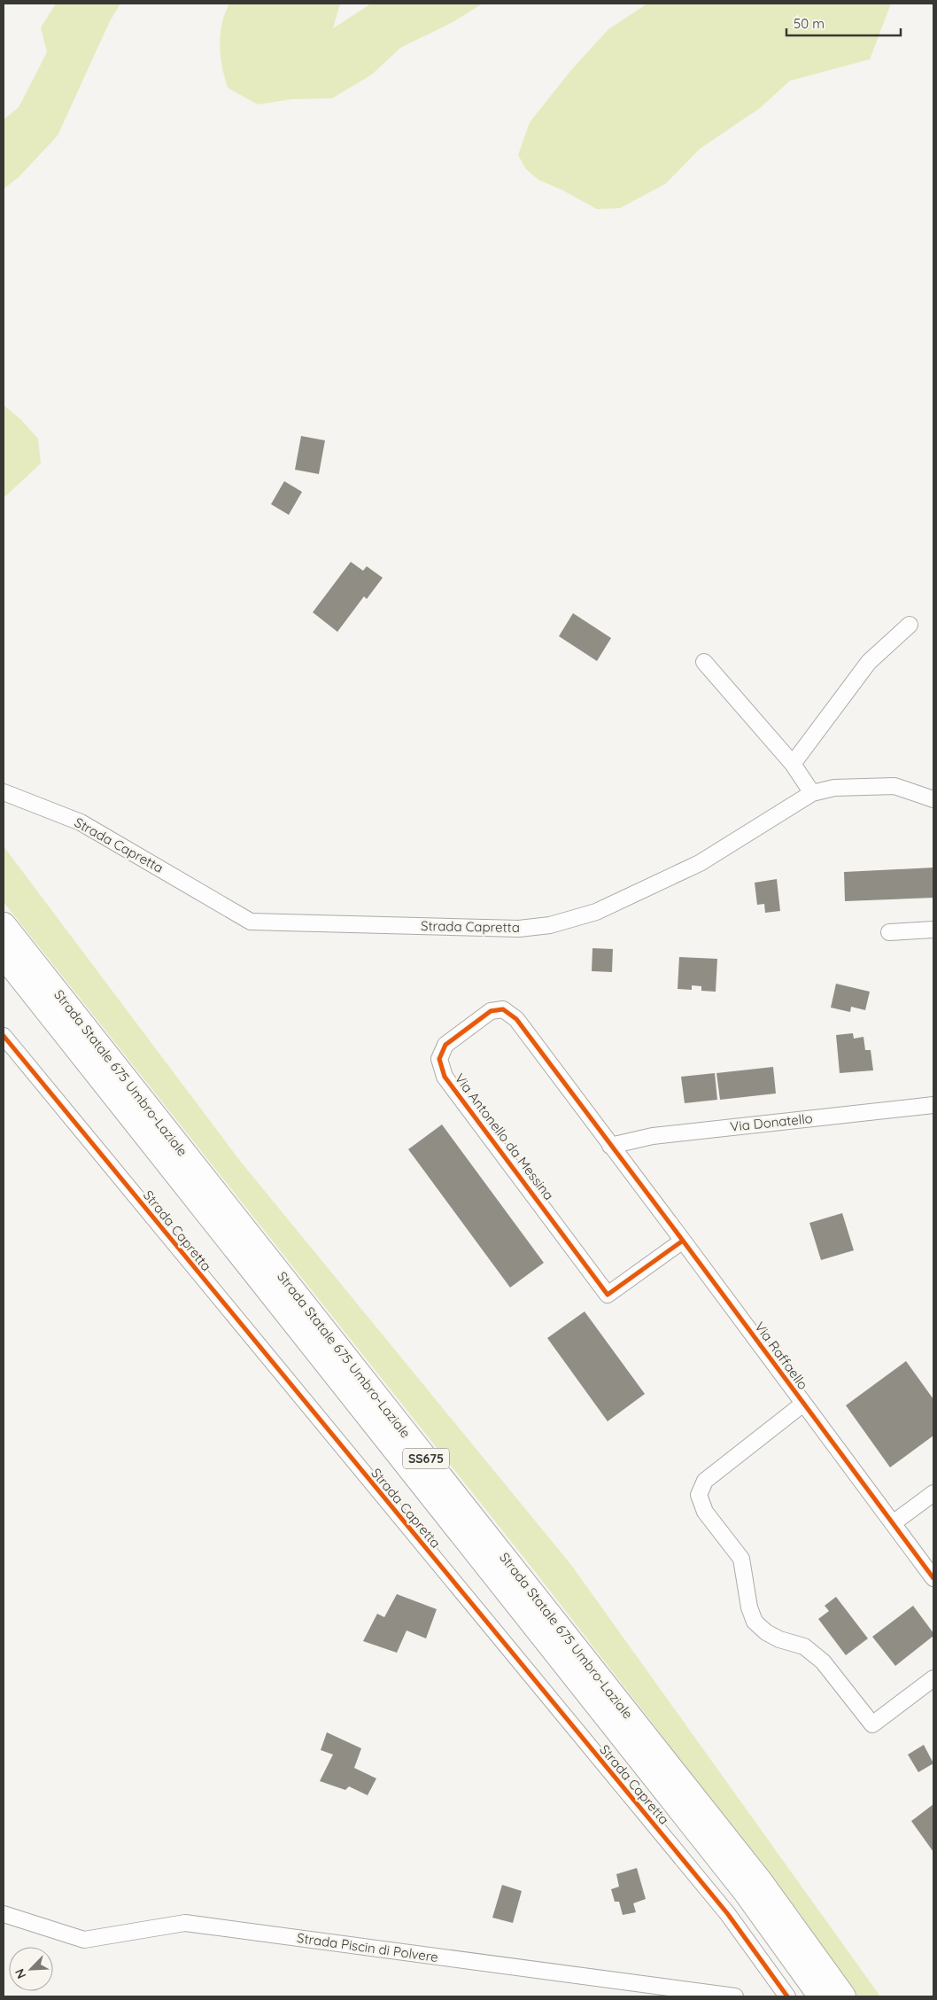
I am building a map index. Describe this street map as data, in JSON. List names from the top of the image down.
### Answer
{
  "streets": {
    "highway": ["Strada Statale 675 Umbro-Laziale", "SS675"],
    "street": [
      "Strada Capretta",
      "Via Donatello",
      "Via Antonello da Messina",
      "Via Raffaello",
      "Strada Piscin di Polvere"
    ]
  },
  "crossings": [
    ["Via Donatello", "Via Antonello da Messina"],
    ["Via Donatello", "Via Raffaello"],
    ["Via Antonello da Messina", "Via Raffaello"]
  ],
  "scale_bar": "50 m",
  "north": "bottom left"
}
